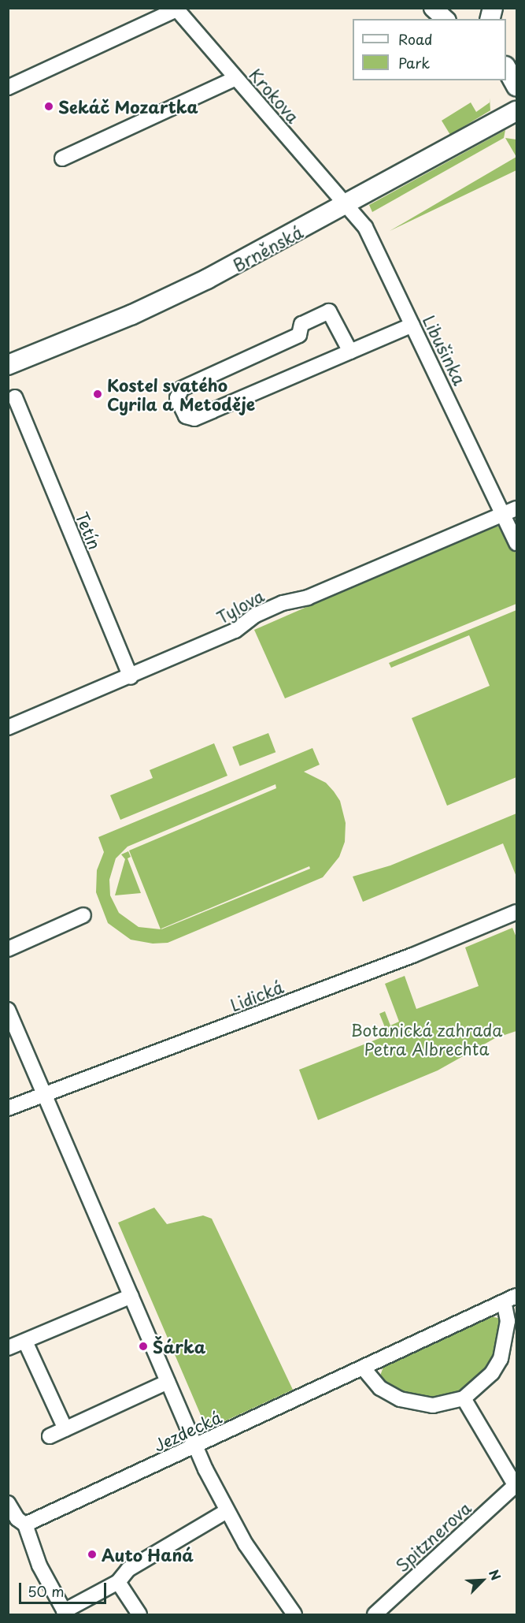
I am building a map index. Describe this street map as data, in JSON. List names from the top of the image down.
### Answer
{
  "streets": {
    "main road": ["Brněnská"],
    "street": [
      "Krokova",
      "Libušinka",
      "Tetín",
      "Tylova",
      "Lidická",
      "Jezdecká",
      "Spitznerova"
    ]
  },
  "crossings": [
    ["Krokova", "Brněnská"],
    ["Krokova", "Libušinka"],
    ["Brněnská", "Libušinka"],
    ["Libušinka", "Tylova"],
    ["Tetín", "Tylova"]
  ],
  "parks": ["Botanická zahrada Petra Albrechta"],
  "places": [
    "Sekáč Mozartka",
    "Kostel svatého Cyrila a Metoděje",
    "Šárka",
    "Auto Haná"
  ],
  "legend": ["Road", "Park"],
  "scale_bar": "50 m",
  "north": "top right"
}
